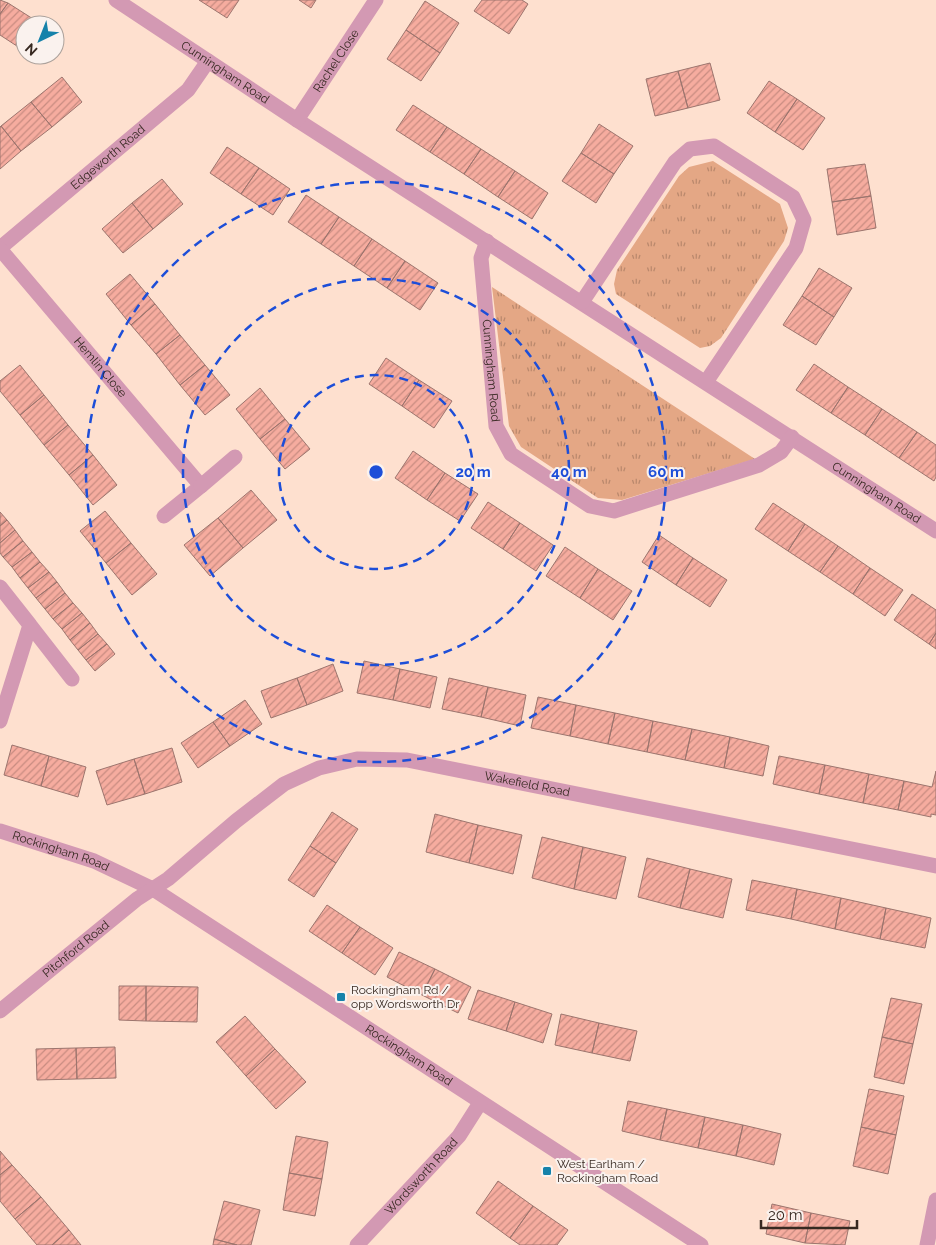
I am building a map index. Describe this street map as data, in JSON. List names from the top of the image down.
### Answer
{
  "streets": {
    "street": [
      "Rachel Close",
      "Cunningham Road",
      "Edgeworth Road",
      "Hemlin Close",
      "Wakefield Road",
      "Rockingham Road",
      "Pitchford Road",
      "Wordsworth Road"
    ]
  },
  "crossings": [
    ["Rachel Close", "Cunningham Road"],
    ["Cunningham Road", "Edgeworth Road"],
    ["Edgeworth Road", "Hemlin Close"],
    ["Wakefield Road", "Rockingham Road"],
    ["Wakefield Road", "Pitchford Road"],
    ["Rockingham Road", "Pitchford Road"],
    ["Rockingham Road", "Wordsworth Road"]
  ],
  "places": {
    "transit": ["Rockingham Rd / opp Wordsworth Dr", "West Earlham / Rockingham Road"]
  },
  "scale_bar": "20 m",
  "north": "bottom left",
  "rings": ["20 m", "40 m", "60 m"]
}
